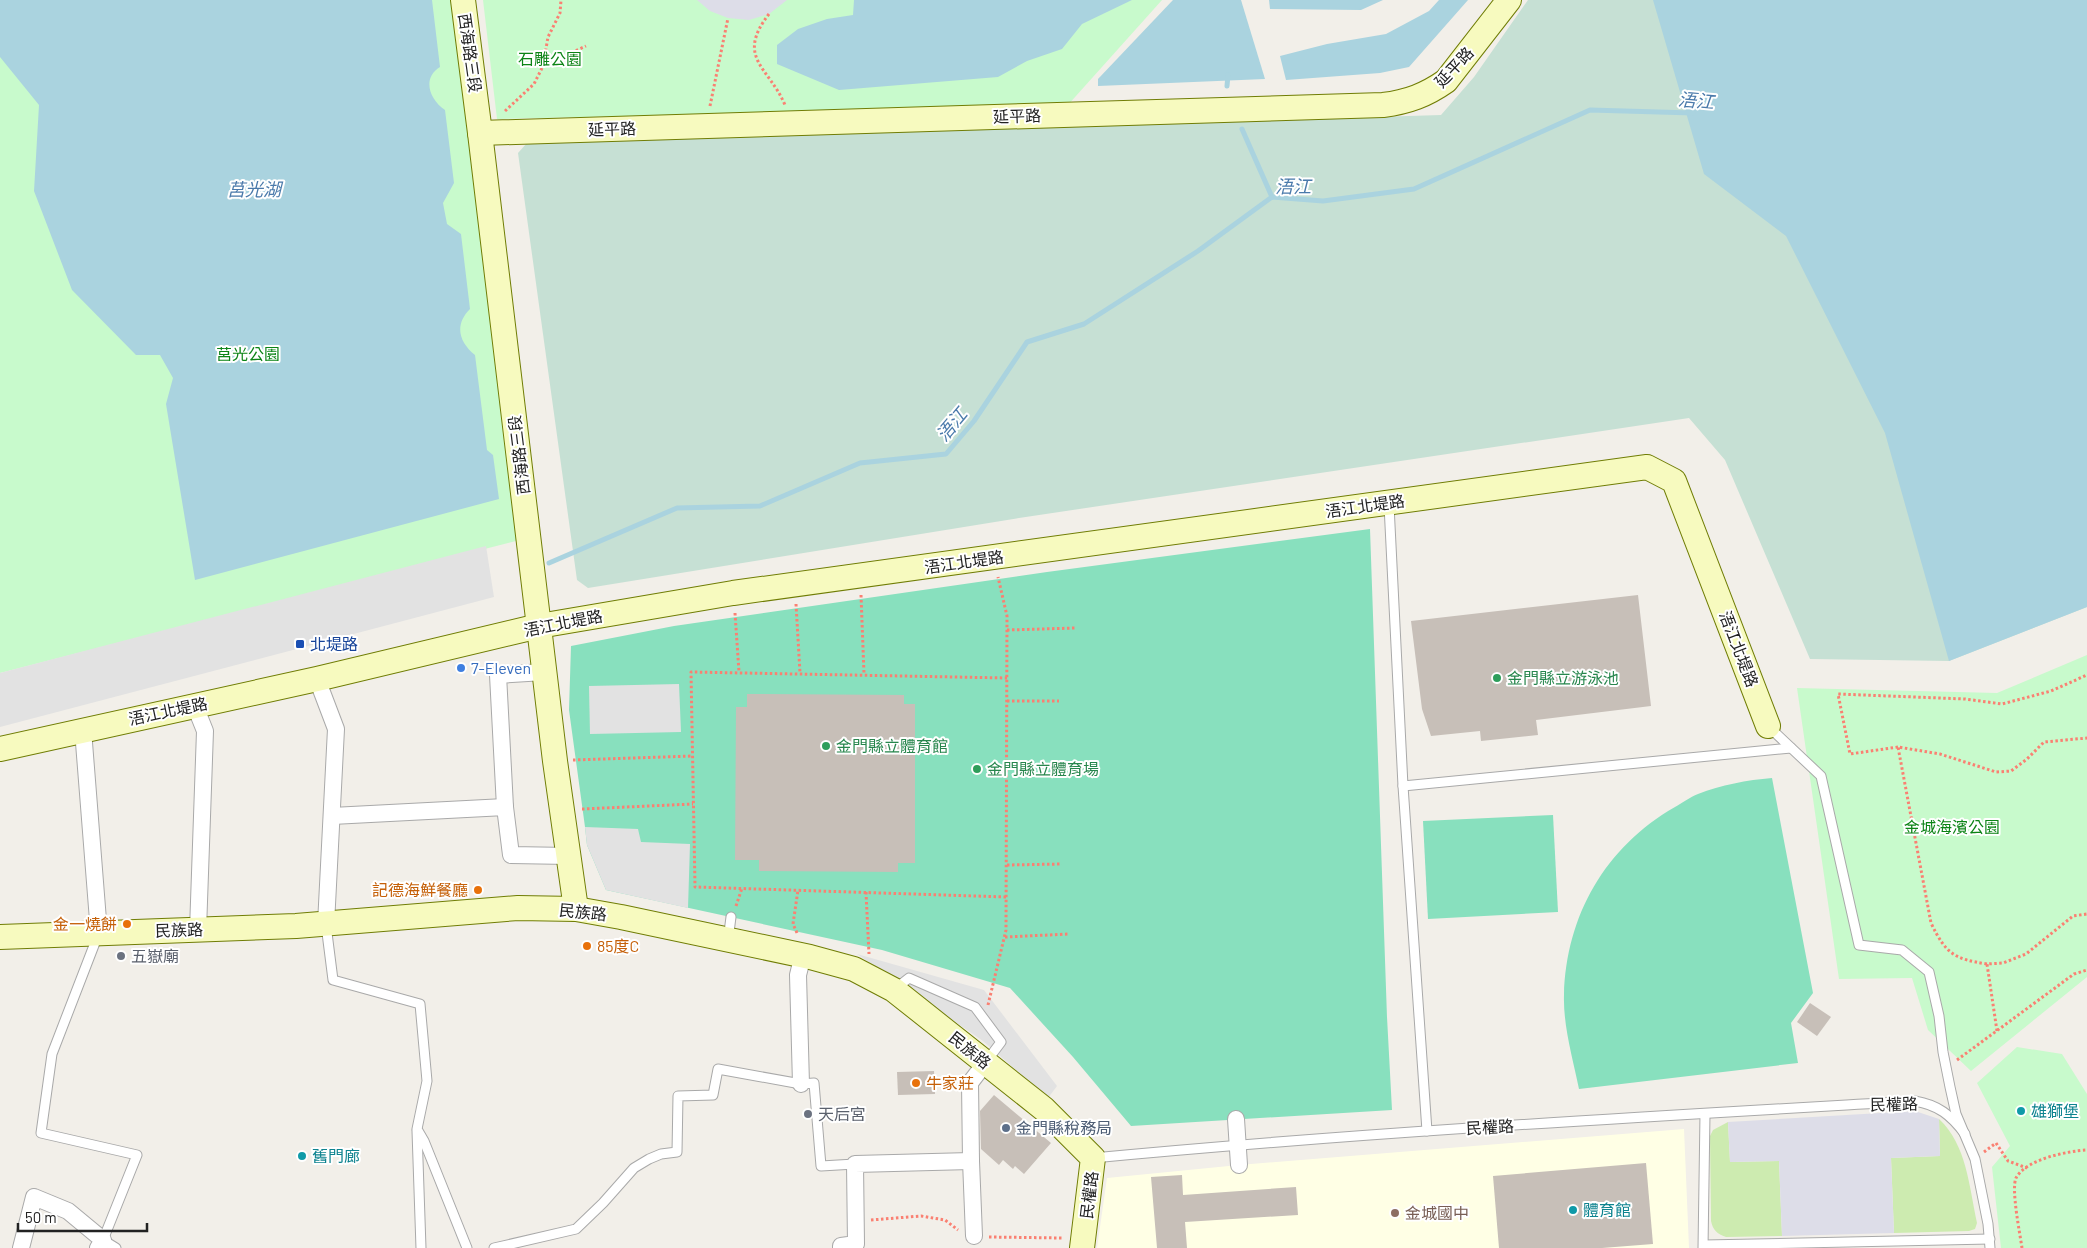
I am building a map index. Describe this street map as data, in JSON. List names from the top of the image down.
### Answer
{
  "streets": {
    "street": [
      "西海路三段",
      "延平路",
      "浯江北堤路",
      "民族路",
      "民權路"
    ]
  },
  "crossings": [
    ["西海路三段", "延平路"],
    ["西海路三段", "浯江北堤路"],
    ["西海路三段", "民族路"],
    ["民族路", "民權路"]
  ],
  "water": ["浯江", "莒光湖"],
  "parks": ["石雕公園", "莒光公園", "金城海濱公園"],
  "places": {
    "transit": ["北堤路"],
    "other": [
      "7-Eleven",
      "金門縣立游泳池",
      "金門縣立體育館",
      "金門縣立體育場",
      "記德海鮮餐廳",
      "金一燒餅",
      "85度C",
      "五嶽廟",
      "牛家莊",
      "雄獅堡",
      "天后宮",
      "金門縣稅務局",
      "舊門廊",
      "體育館",
      "金城國中"
    ]
  },
  "scale_bar": "50 m"
}
